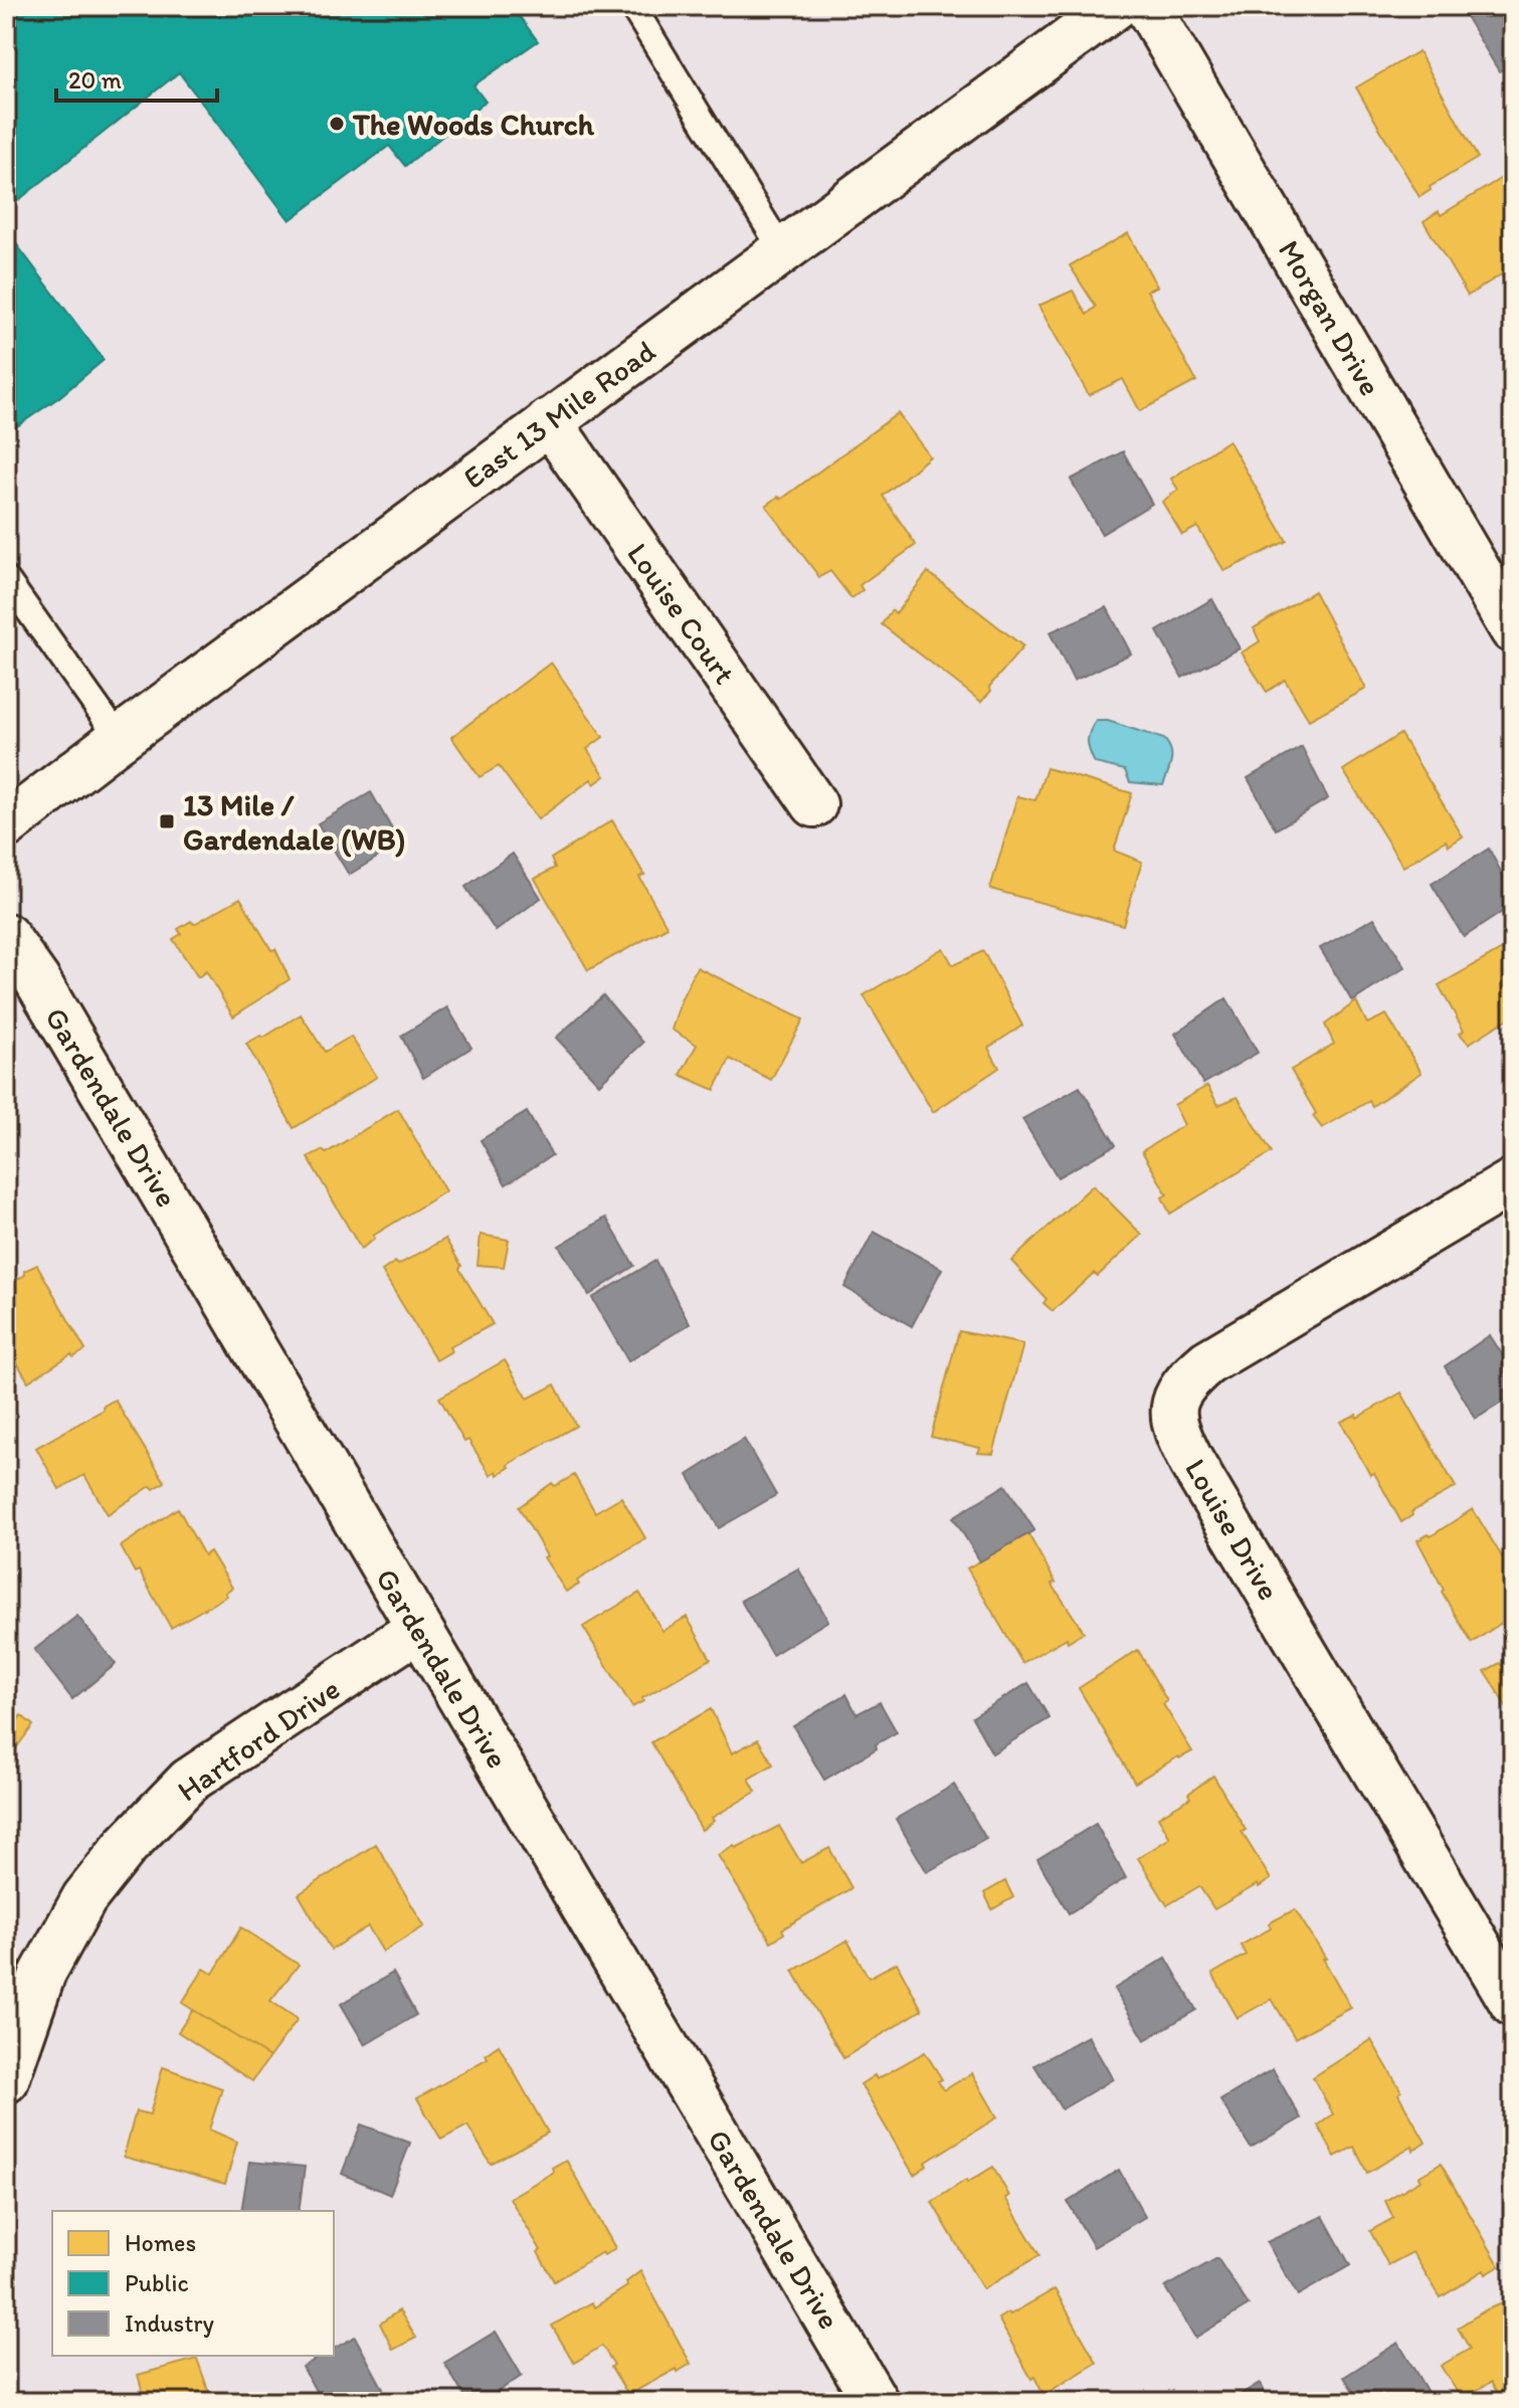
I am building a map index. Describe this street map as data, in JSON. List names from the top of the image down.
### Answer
{
  "streets": {
    "street": [
      "Morgan Drive",
      "East 13 Mile Road",
      "Louise Court",
      "Gardendale Drive",
      "Louise Drive",
      "Hartford Drive"
    ]
  },
  "crossings": [
    ["East 13 Mile Road", "Louise Court"],
    ["Gardendale Drive", "Hartford Drive"]
  ],
  "places": {
    "other": ["The Woods Church"],
    "transit": ["13 Mile / Gardendale (WB)"]
  },
  "legend": ["Homes", "Public", "Industry"],
  "scale_bar": "20 m"
}
